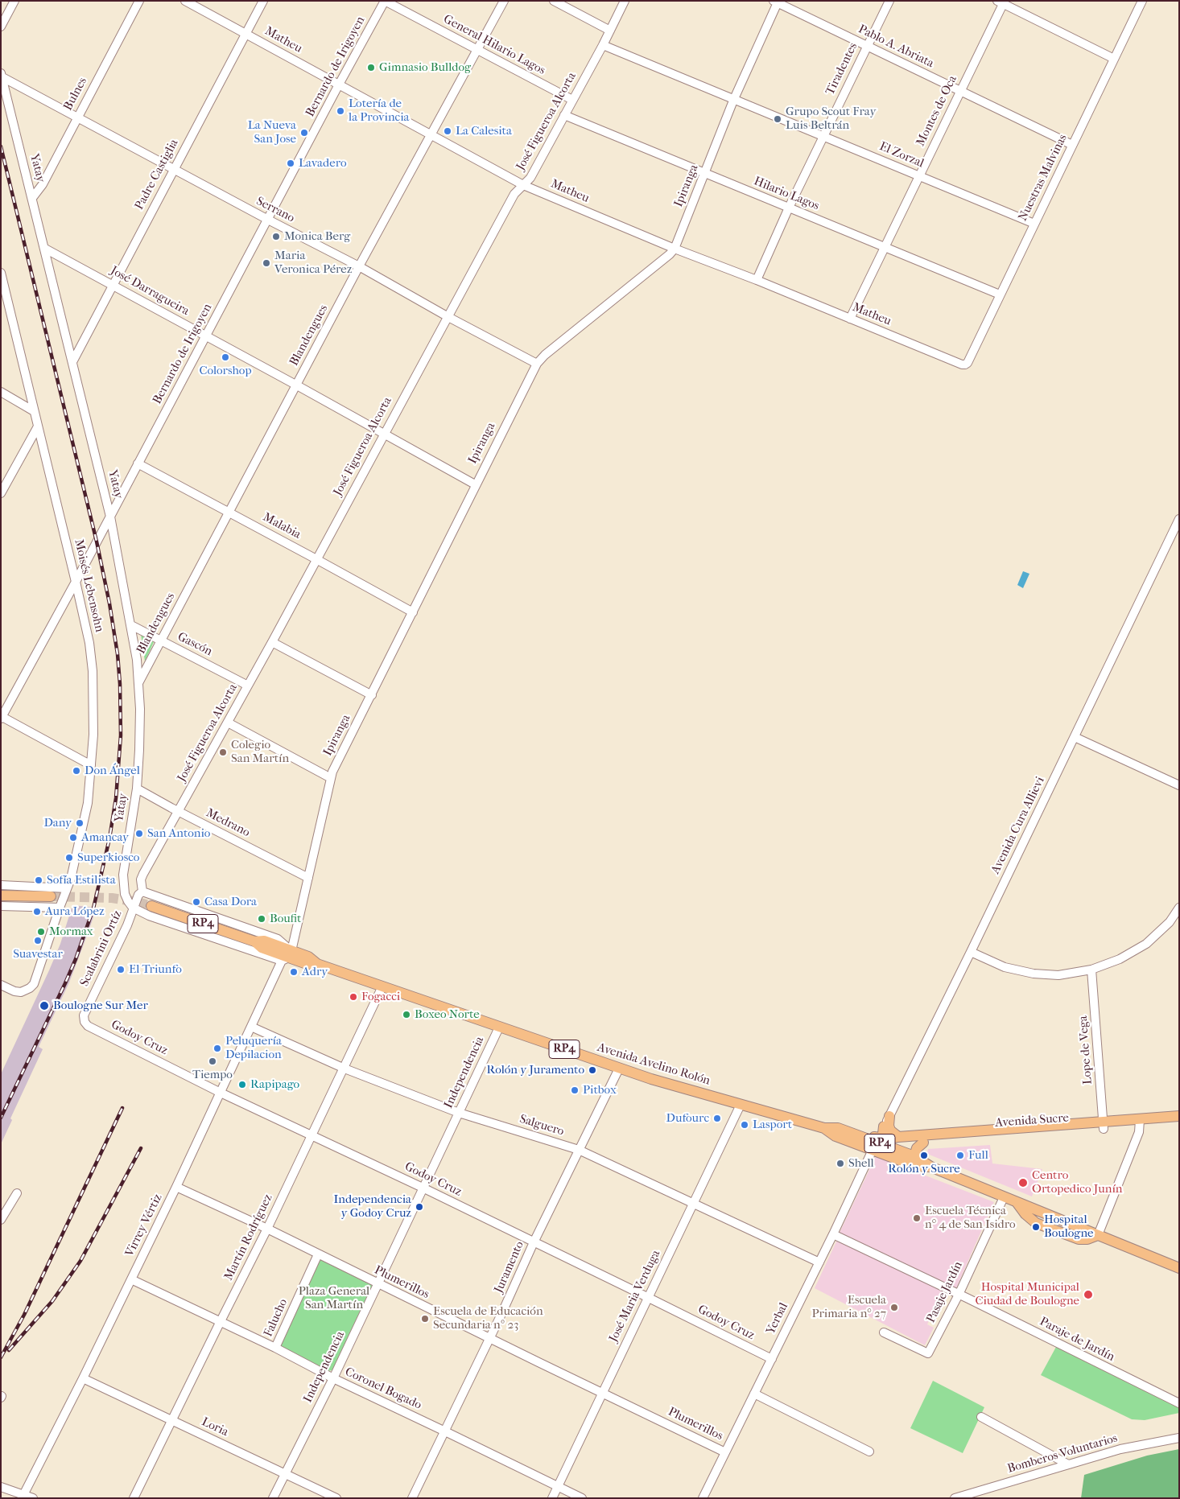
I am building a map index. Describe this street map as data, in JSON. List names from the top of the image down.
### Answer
{
  "streets": {
    "main road": ["RP4", "Avenida Avelino Rolón", "Avenida Sucre"],
    "street": [
      "Matheu",
      "General Hilario Lagos",
      "Pablo A. Abriata",
      "Bernardo de Irigoyen",
      "Tiradentes",
      "Bulnes",
      "Montes de Oca",
      "José Figueroa Alcorta",
      "El Zorzal",
      "Yatay",
      "Padre Castiglia",
      "Nuestras Malvinas",
      "Ipiranga",
      "Hilario Lagos",
      "Serrano",
      "José Darragueira",
      "Blandengues",
      "Malabia",
      "Moisés Lebensohn",
      "Gascón",
      "Medrano",
      "Avenida Cura Allievi",
      "Scalabrini Ortíz",
      "Godoy Cruz",
      "Lope de Vega",
      "Independencia",
      "Salguero",
      "Virrey Vértiz",
      "Martín Rodríguez",
      "Juramento",
      "Plumerillos",
      "Pasaje Jardín",
      "José Maria Verduga",
      "Falucho",
      "Yerbal",
      "Paraje de Jardín",
      "Coronel Bogado",
      "Loria",
      "Bomberos Voluntarios"
    ]
  },
  "crossings": [
    ["Matheu", "Bernardo de Irigoyen"],
    ["Matheu", "Tiradentes"],
    ["Matheu", "Montes de Oca"],
    ["Matheu", "José Figueroa Alcorta"],
    ["Matheu", "Padre Castiglia"],
    ["Matheu", "Nuestras Malvinas"],
    ["Matheu", "Ipiranga"],
    ["Matheu", "Blandengues"],
    ["General Hilario Lagos", "Bernardo de Irigoyen"],
    ["General Hilario Lagos", "José Figueroa Alcorta"],
    ["General Hilario Lagos", "Blandengues"],
    ["Pablo A. Abriata", "Tiradentes"],
    ["Pablo A. Abriata", "Montes de Oca"],
    ["Pablo A. Abriata", "Nuestras Malvinas"],
    ["Pablo A. Abriata", "Ipiranga"],
    ["Bernardo de Irigoyen", "Yatay"],
    ["Bernardo de Irigoyen", "Serrano"],
    ["Bernardo de Irigoyen", "José Darragueira"],
    ["Bernardo de Irigoyen", "Malabia"],
    ["Bernardo de Irigoyen", "Moisés Lebensohn"],
    ["Tiradentes", "El Zorzal"],
    ["Tiradentes", "Hilario Lagos"],
    ["Bulnes", "Yatay"],
    ["Bulnes", "Serrano"],
    ["Montes de Oca", "El Zorzal"],
    ["Montes de Oca", "Hilario Lagos"],
    ["José Figueroa Alcorta", "El Zorzal"],
    ["José Figueroa Alcorta", "Yatay"],
    ["José Figueroa Alcorta", "Hilario Lagos"],
    ["José Figueroa Alcorta", "Serrano"],
    ["José Figueroa Alcorta", "José Darragueira"],
    ["José Figueroa Alcorta", "Malabia"],
    ["José Figueroa Alcorta", "Gascón"],
    ["José Figueroa Alcorta", "Medrano"],
    ["José Figueroa Alcorta", "Scalabrini Ortíz"],
    ["José Figueroa Alcorta", "Avenida Avelino Rolón"],
    ["El Zorzal", "Nuestras Malvinas"],
    ["El Zorzal", "Ipiranga"],
    ["Yatay", "Padre Castiglia"],
    ["Yatay", "Serrano"],
    ["Yatay", "José Darragueira"],
    ["Yatay", "Blandengues"],
    ["Yatay", "Gascón"],
    ["Yatay", "Medrano"],
    ["Yatay", "Scalabrini Ortíz"],
    ["Yatay", "Avenida Avelino Rolón"],
    ["Padre Castiglia", "Serrano"],
    ["Padre Castiglia", "José Darragueira"],
    ["Nuestras Malvinas", "Hilario Lagos"],
    ["Ipiranga", "Hilario Lagos"],
    ["Ipiranga", "Serrano"],
    ["Ipiranga", "José Darragueira"],
    ["Ipiranga", "Malabia"],
    ["Ipiranga", "Medrano"],
    ["Ipiranga", "Avenida Avelino Rolón"],
    ["Ipiranga", "Virrey Vértiz"],
    ["Serrano", "Blandengues"],
    ["José Darragueira", "Blandengues"],
    ["Blandengues", "Malabia"],
    ["Blandengues", "Gascón"],
    ["Avenida Cura Allievi", "Avenida Sucre"],
    ["Scalabrini Ortíz", "Godoy Cruz"],
    ["Scalabrini Ortíz", "Avenida Avelino Rolón"],
    ["Godoy Cruz", "Independencia"],
    ["Godoy Cruz", "Virrey Vértiz"],
    ["Godoy Cruz", "Martín Rodríguez"],
    ["Godoy Cruz", "Juramento"],
    ["Godoy Cruz", "José Maria Verduga"],
    ["Godoy Cruz", "Yerbal"],
    ["Lope de Vega", "Avenida Sucre"],
    ["Avenida Avelino Rolón", "Independencia"],
    ["Avenida Avelino Rolón", "Avenida Sucre"],
    ["Avenida Avelino Rolón", "Virrey Vértiz"],
    ["Avenida Avelino Rolón", "Martín Rodríguez"],
    ["Avenida Avelino Rolón", "Juramento"],
    ["Avenida Avelino Rolón", "Pasaje Jardín"],
    ["Avenida Avelino Rolón", "José Maria Verduga"],
    ["Avenida Avelino Rolón", "Yerbal"],
    ["Independencia", "Salguero"],
    ["Independencia", "Plumerillos"],
    ["Independencia", "Coronel Bogado"],
    ["Independencia", "Loria"],
    ["Salguero", "Virrey Vértiz"],
    ["Salguero", "Martín Rodríguez"],
    ["Salguero", "Juramento"],
    ["Salguero", "José Maria Verduga"],
    ["Salguero", "Yerbal"],
    ["Virrey Vértiz", "Plumerillos"],
    ["Virrey Vértiz", "Coronel Bogado"],
    ["Virrey Vértiz", "Loria"],
    ["Martín Rodríguez", "Plumerillos"],
    ["Martín Rodríguez", "Coronel Bogado"],
    ["Martín Rodríguez", "Loria"],
    ["Juramento", "Plumerillos"],
    ["Juramento", "Coronel Bogado"],
    ["Plumerillos", "José Maria Verduga"],
    ["Plumerillos", "Falucho"],
    ["Plumerillos", "Yerbal"],
    ["Pasaje Jardín", "Paraje de Jardín"],
    ["José Maria Verduga", "Coronel Bogado"],
    ["Falucho", "Coronel Bogado"],
    ["Yerbal", "Paraje de Jardín"]
  ],
  "parks": ["Plaza General San Martín"],
  "places": [
    "Gimnasio Bulldog",
    "Lotería de la Provincia",
    "Grupo Scout Fray Luis Beltrán",
    "La Calesita",
    "La Nueva San Jose",
    "Lavadero",
    "Monica Berg",
    "Maria Veronica Pérez",
    "Colorshop",
    "Colegio San Martín",
    "Don Ángel",
    "Dany",
    "San Antonio",
    "Amancay",
    "Superkiosco",
    "Sofía Estilista",
    "Casa Dora",
    "Aura López",
    "Boufit",
    "Mormax",
    "Suavestar",
    "El Triunfo",
    "Adry",
    "Fogacci",
    "Boulogne Sur Mer",
    "Boxeo Norte",
    "Peluquería Depilacion",
    "Tiempo",
    "Rolón y Juramento",
    "Rapipago",
    "Pitbox",
    "Dufourc",
    "Lasport",
    "Rolón y Sucre",
    "Full",
    "Shell",
    "Centro Ortopedico Junín",
    "Independencia y Godoy Cruz",
    "Escuela Técnica n° 4 de San Isidro",
    "Hospital Boulogne",
    "Hospital Municipal Ciudad de Boulogne",
    "Escuela Primaria n° 27",
    "Escuela de Educación Secundaria nº 23"
  ]
}
